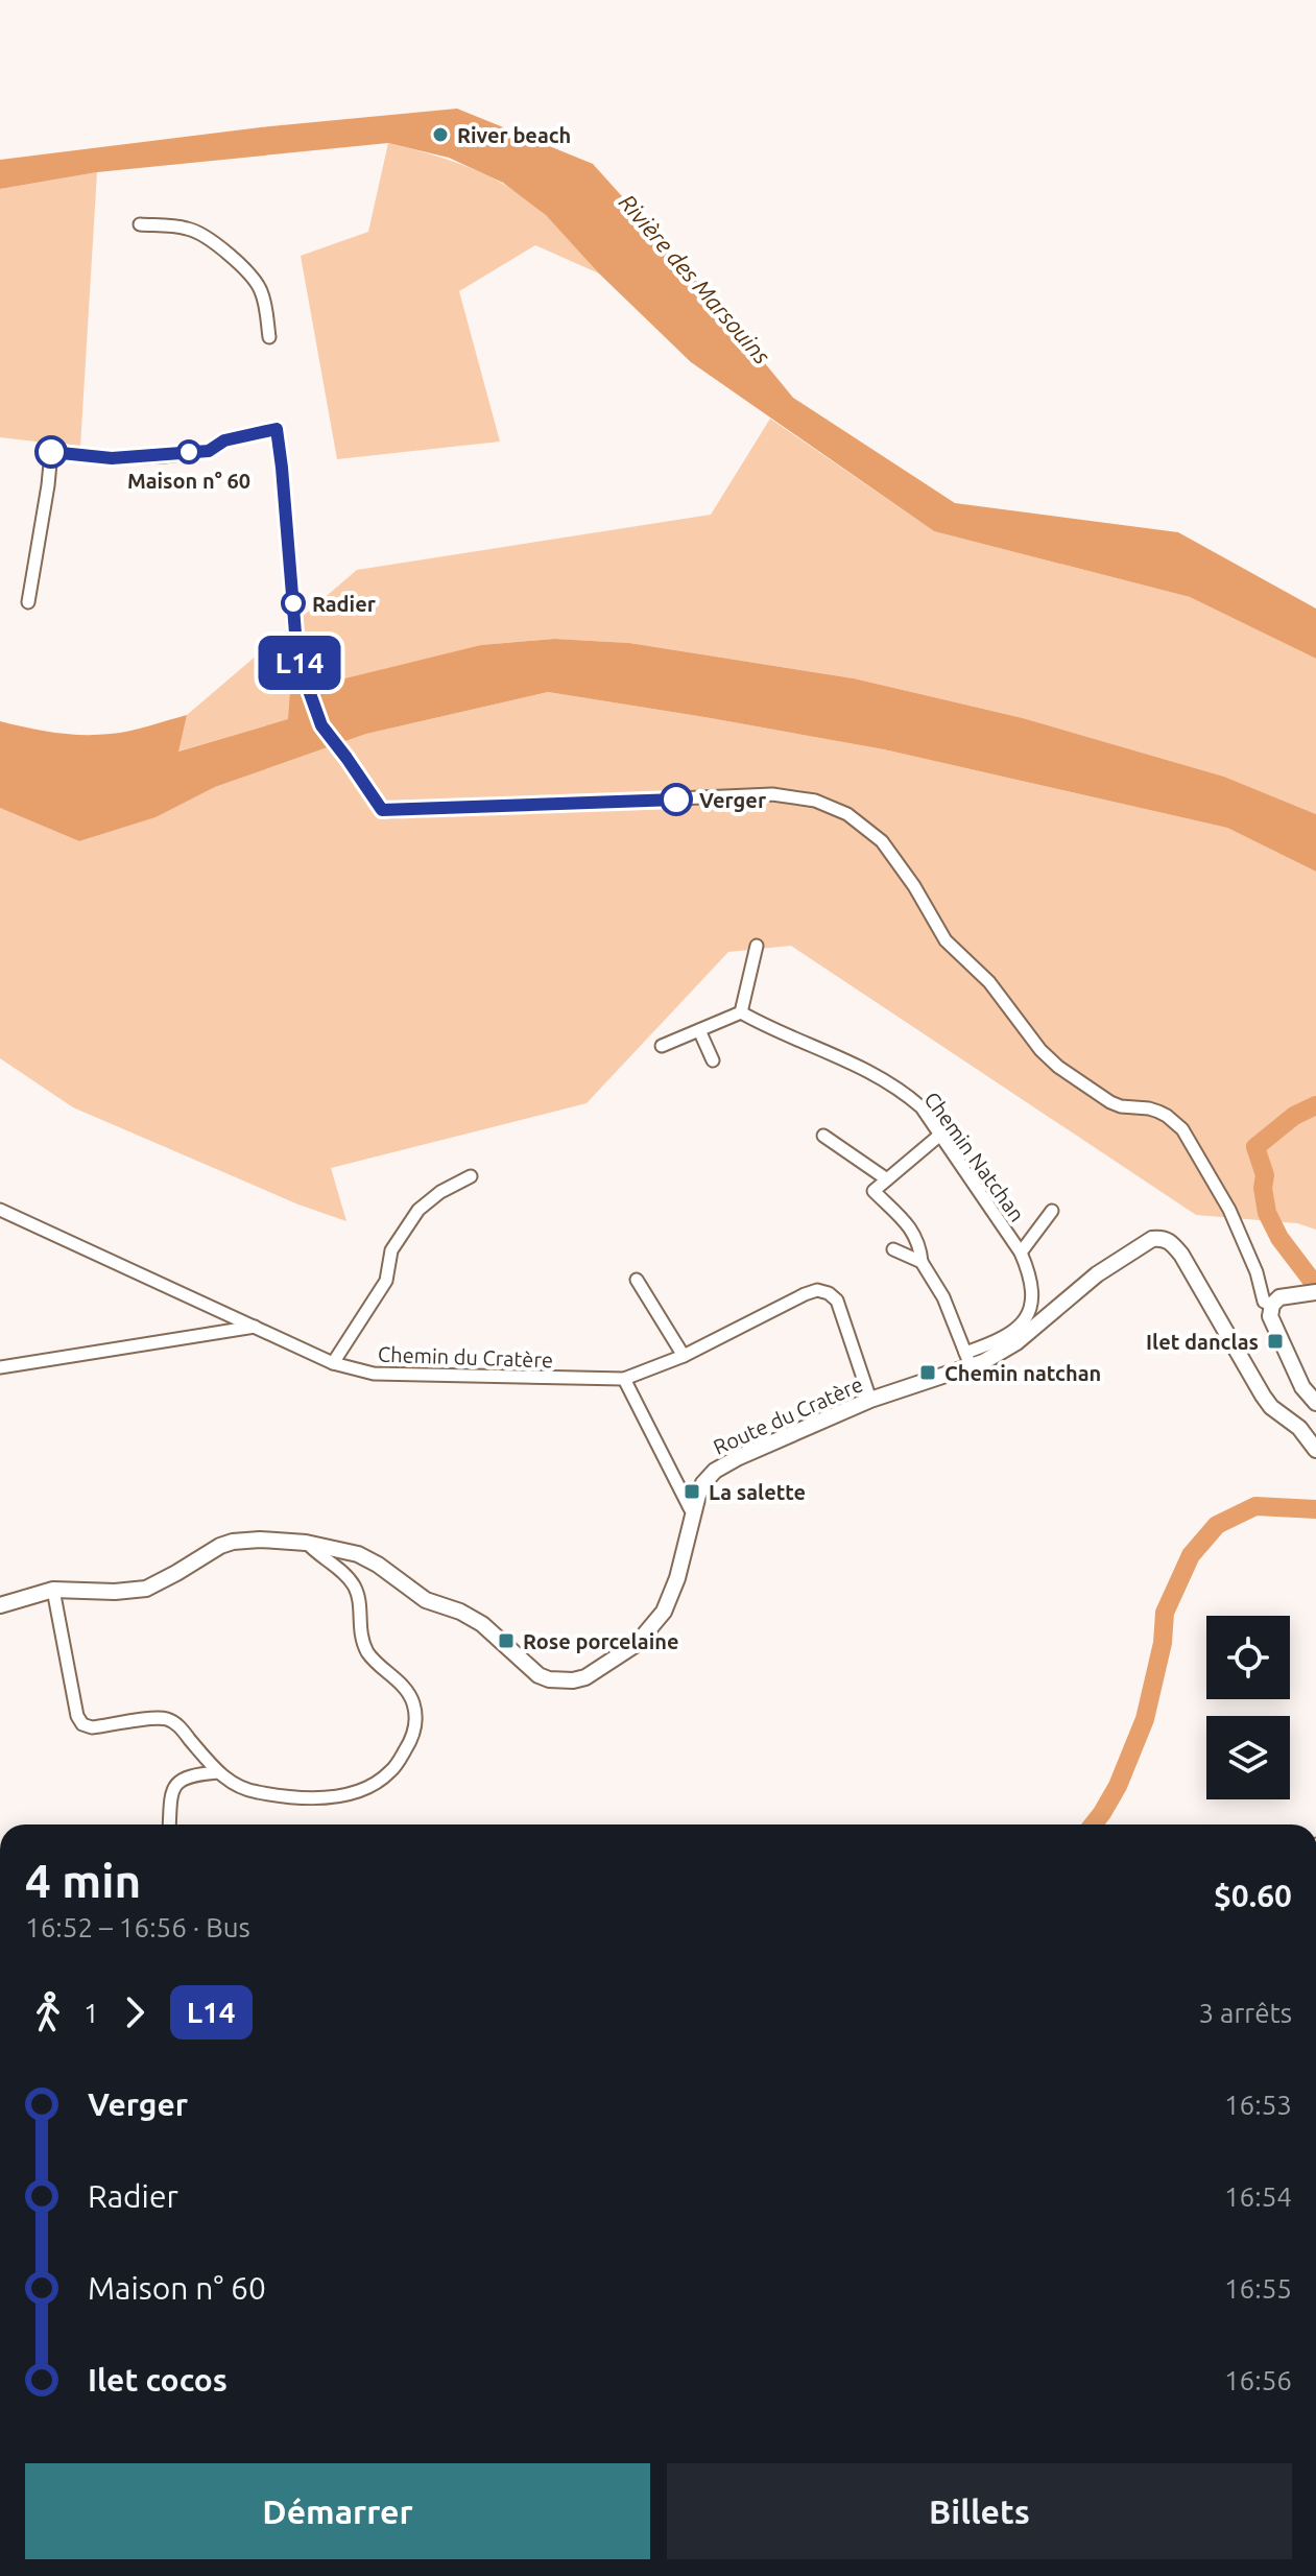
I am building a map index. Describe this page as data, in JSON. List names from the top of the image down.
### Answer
{
  "streets": {
    "street": ["Chemin Natchan", "Chemin du Cratère", "Route du Cratère"]
  },
  "crossings": [
    ["Chemin Natchan", "Route du Cratère"],
    ["Chemin du Cratère", "Route du Cratère"]
  ],
  "water": ["Rivière des Marsouins"],
  "places": {
    "other": [
      "River beach",
      "Maison n° 60",
      "Radier",
      "Verger"
    ],
    "transit": [
      "Ilet danclas",
      "Chemin natchan",
      "La salette",
      "Rose porcelaine"
    ]
  },
  "lines": ["bus line L14"],
  "page": {
    "on_map": "L14",
    "heading": ["4 min", "16:52 – 16:56 · Bus", "$0.60"],
    "legs": ["1", "L14", "3 arrêts"],
    "list": [
      {
        "name": "Verger",
        "value": "16:53"
      },
      {
        "name": "Radier",
        "value": "16:54"
      },
      {
        "name": "Maison n° 60",
        "value": "16:55"
      },
      {
        "name": "Ilet cocos",
        "value": "16:56"
      }
    ],
    "buttons": ["Démarrer", "Billets"]
  }
}
